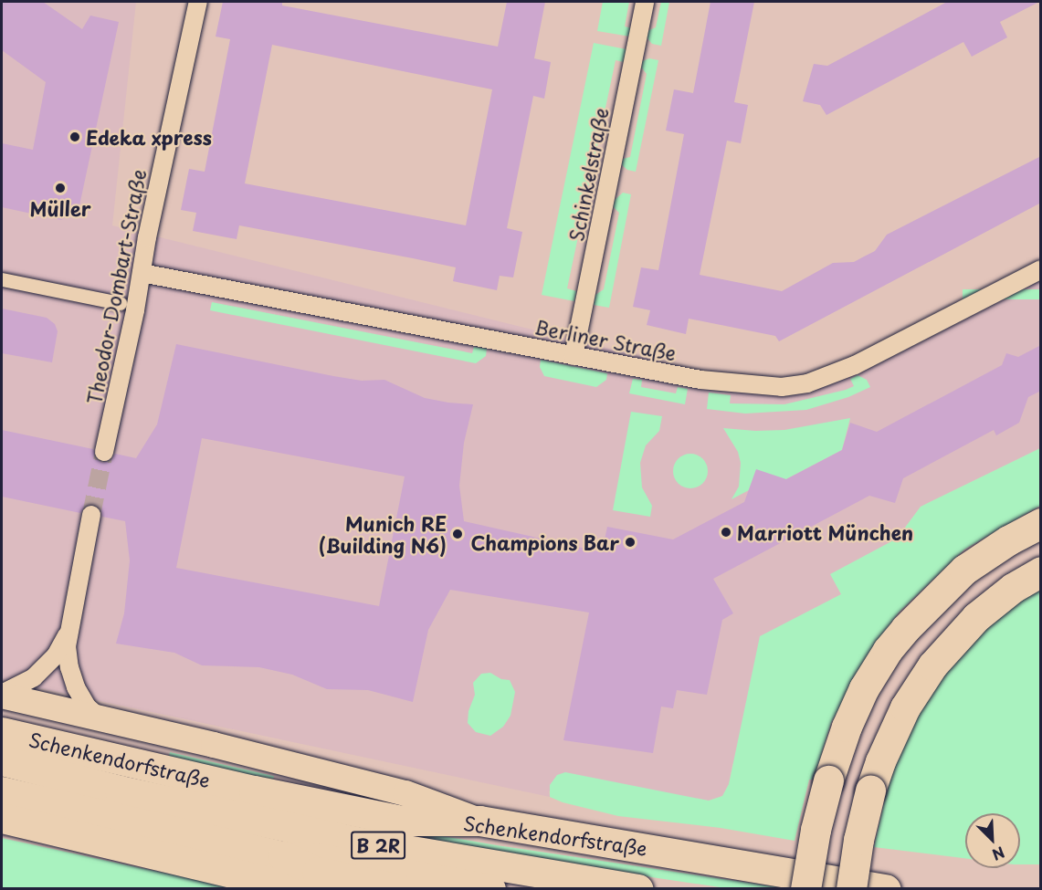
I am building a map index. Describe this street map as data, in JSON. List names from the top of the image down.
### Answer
{
  "streets": {
    "highway": ["Schenkendorfstraße", "B 2R"],
    "street": ["Schinkelstraße", "Theodor-Dombart-Straße", "Berliner Straße"]
  },
  "crossings": [
    ["Schinkelstraße", "Berliner Straße"],
    ["Theodor-Dombart-Straße", "Berliner Straße"]
  ],
  "places": [
    "Edeka xpress",
    "Müller",
    "Marriott München",
    "Munich RE (Building N6)",
    "Champions Bar"
  ],
  "north": "bottom right"
}
